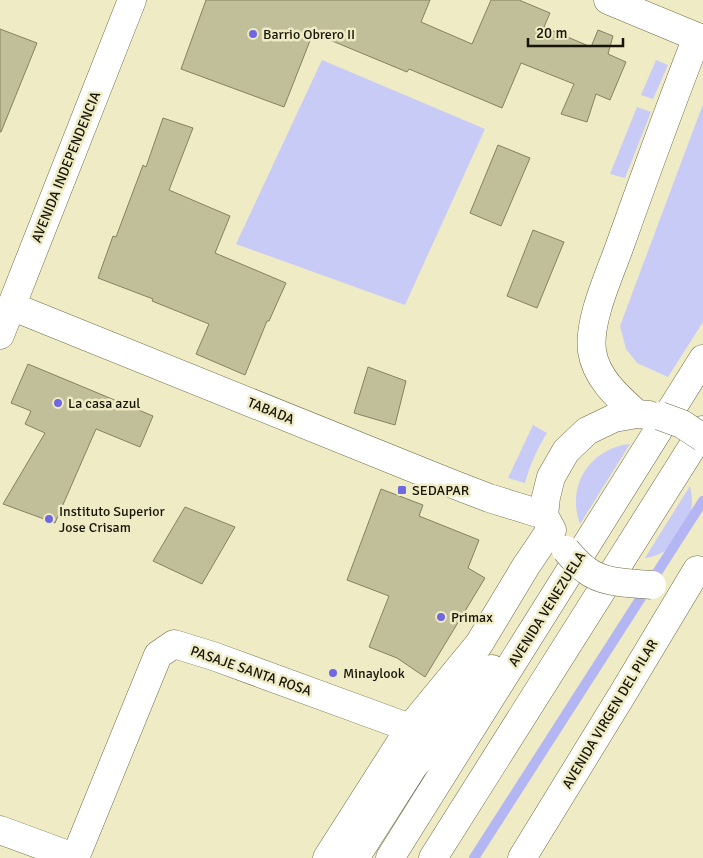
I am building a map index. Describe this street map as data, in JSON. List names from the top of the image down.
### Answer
{
  "streets": {
    "main road": [
      "AVENIDA INDEPENDENCIA",
      "TABADA",
      "AVENIDA VENEZUELA",
      "PASAJE SANTA ROSA",
      "AVENIDA VIRGEN DEL PILAR"
    ]
  },
  "crossings": [
    ["AVENIDA INDEPENDENCIA", "TABADA"]
  ],
  "places": {
    "other": [
      "Barrio Obrero II",
      "La casa azul",
      "Instituto Superior Jose Crisam",
      "Primax",
      "Minaylook"
    ],
    "transit": ["SEDAPAR"]
  },
  "scale_bar": "20 m"
}
